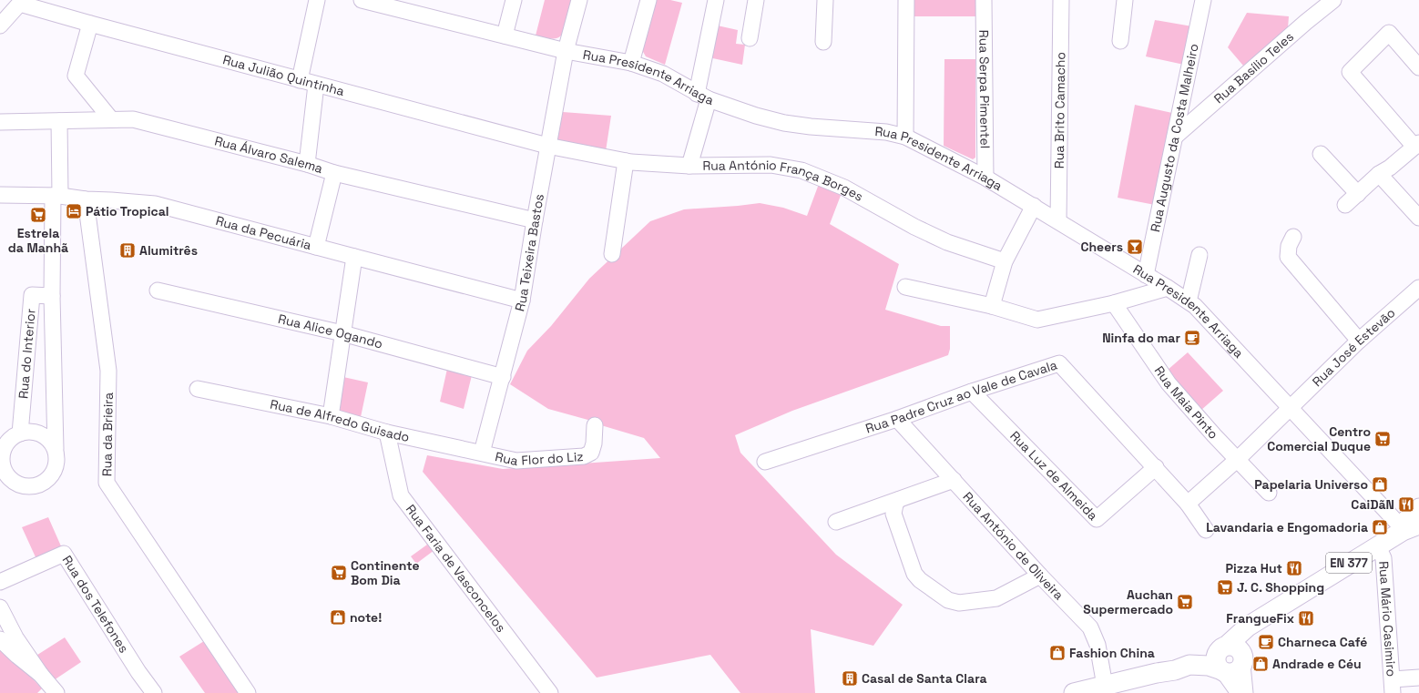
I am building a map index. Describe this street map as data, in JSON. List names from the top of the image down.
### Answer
{
  "streets": {
    "main road": ["EN 377"],
    "street": [
      "Rua Basílio Teles",
      "Rua Julião Quintinha",
      "Rua Presidente Arriaga",
      "Rua Serpa Pimentel",
      "Rua Brito Camacho",
      "Rua Augusto da Costa Malheiro",
      "Rua Álvaro Salema",
      "Rua António França Borges",
      "Rua da Pecuária",
      "Rua Teixeira Bastos",
      "Rua Alice Ogando",
      "Rua José Estevão",
      "Rua do Interior",
      "Rua Padre Cruz ao Vale de Cavala",
      "Rua Maia Pinto",
      "Rua de Alfredo Guisado",
      "Rua da Brieira",
      "Rua Flor do Liz",
      "Rua Luz de Almeida",
      "Rua António de Oliveira",
      "Rua Faria de Vasconcelos",
      "Rua dos Telefones",
      "Rua Mário Casimiro"
    ]
  },
  "crossings": [
    ["Rua Basílio Teles", "Rua Augusto da Costa Malheiro"],
    ["Rua Julião Quintinha", "Rua António França Borges"],
    ["Rua Julião Quintinha", "Rua Teixeira Bastos"],
    ["Rua Presidente Arriaga", "Rua Serpa Pimentel"],
    ["Rua Presidente Arriaga", "Rua Brito Camacho"],
    ["Rua Presidente Arriaga", "Rua Augusto da Costa Malheiro"],
    ["Rua Presidente Arriaga", "Rua Teixeira Bastos"],
    ["Rua Presidente Arriaga", "Rua José Estevão"],
    ["Rua Presidente Arriaga", "EN 377"],
    ["Rua Álvaro Salema", "Rua Teixeira Bastos"],
    ["Rua Álvaro Salema", "Rua do Interior"],
    ["Rua António França Borges", "Rua Teixeira Bastos"],
    ["Rua da Pecuária", "Rua Teixeira Bastos"],
    ["Rua da Pecuária", "Rua do Interior"],
    ["Rua da Pecuária", "Rua da Brieira"],
    ["Rua Teixeira Bastos", "Rua Alice Ogando"],
    ["Rua Teixeira Bastos", "Rua de Alfredo Guisado"],
    ["Rua Teixeira Bastos", "Rua Flor do Liz"],
    ["Rua Padre Cruz ao Vale de Cavala", "Rua Luz de Almeida"],
    ["Rua Padre Cruz ao Vale de Cavala", "Rua António de Oliveira"],
    ["Rua de Alfredo Guisado", "Rua Flor do Liz"],
    ["Rua de Alfredo Guisado", "Rua Faria de Vasconcelos"],
    ["EN 377", "Rua Mário Casimiro"]
  ],
  "places": {
    "hotel": ["Pátio Tropical"],
    "supermarket": [
      "Estrela da Manhã",
      "Centro Comercial Duque",
      "Continente Bom Dia",
      "J. C. Shopping",
      "Auchan Supermercado"
    ],
    "bar": ["Cheers"],
    "building": ["Alumitrês", "Casal de Santa Clara"],
    "cafe": ["Ninfa do mar", "Charneca Café"],
    "shop": [
      "Papelaria Universo",
      "Lavandaria e Engomadoria",
      "note!",
      "Fashion China",
      "Andrade e Céu"
    ],
    "restaurant": ["CaiDãN", "Pizza Hut", "FrangueFix"]
  }
}
